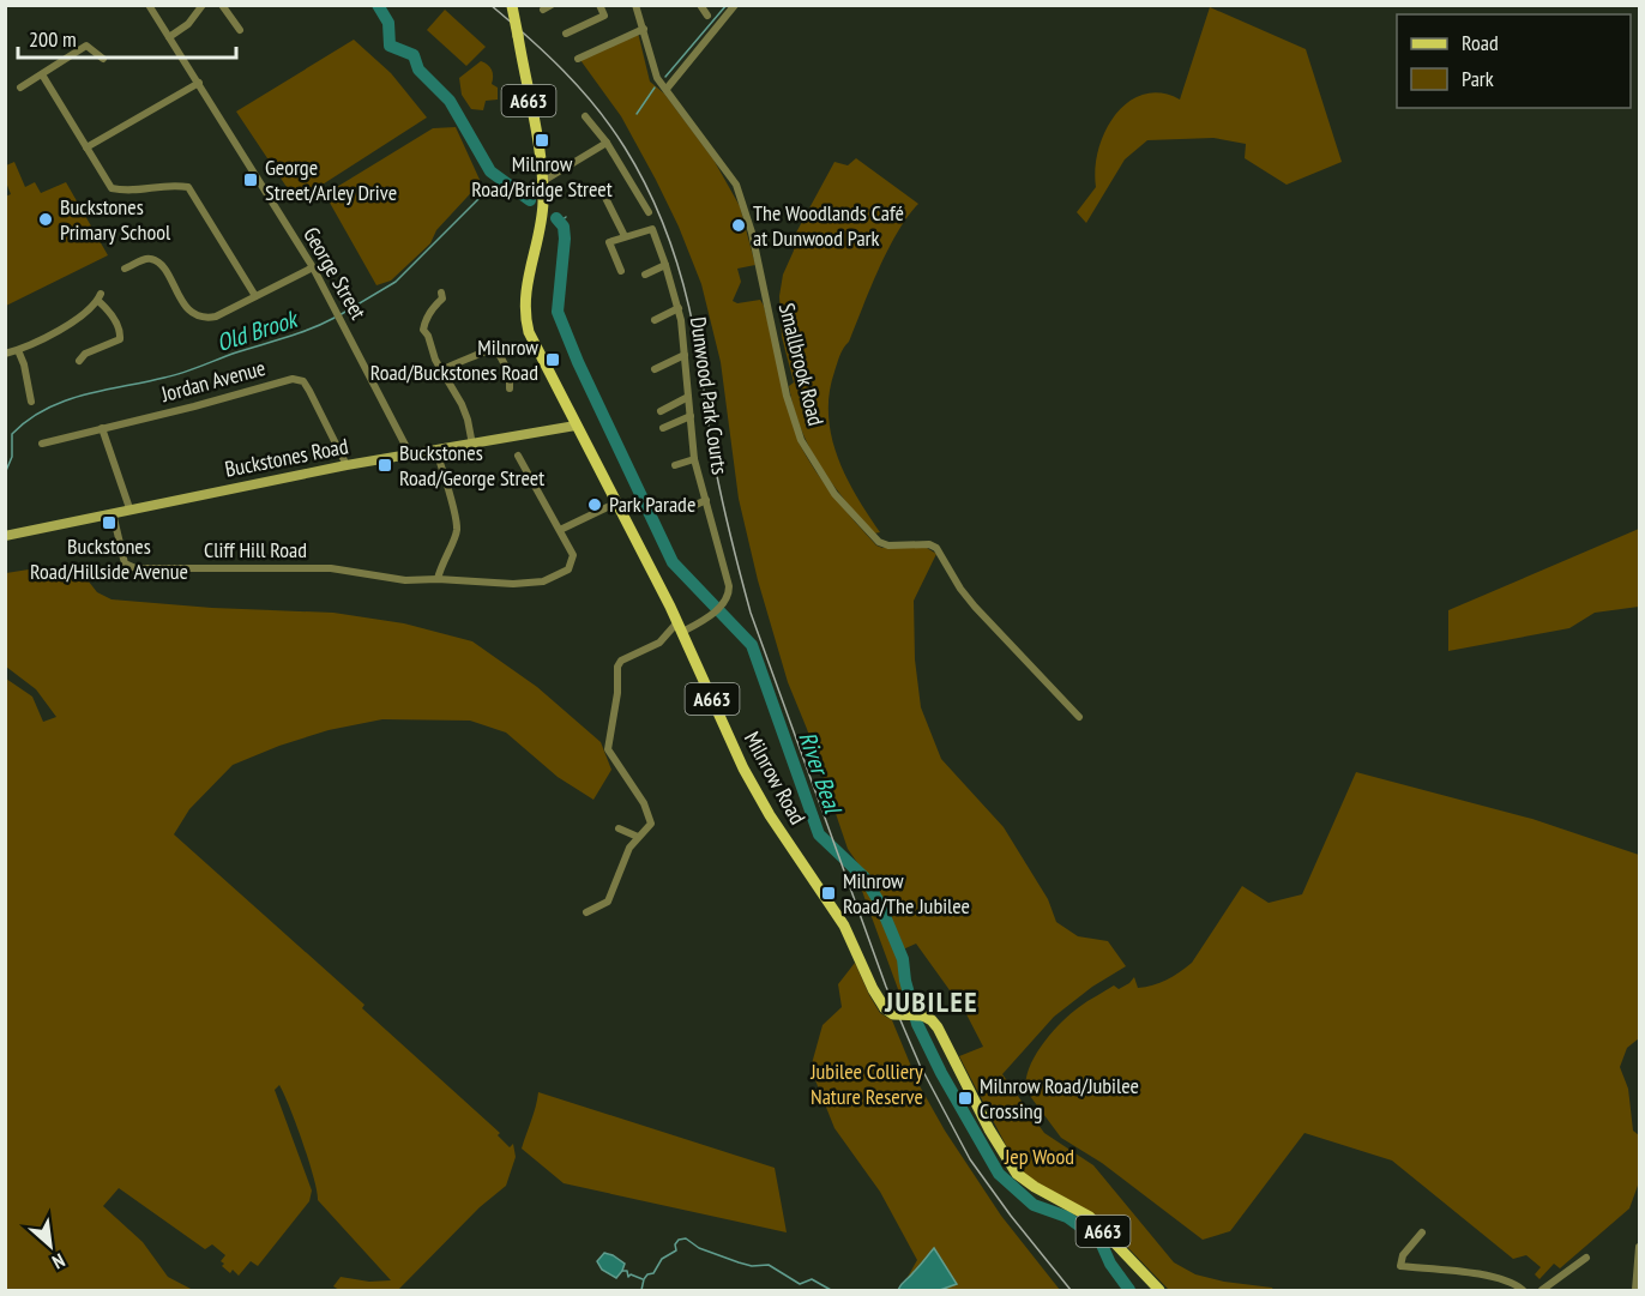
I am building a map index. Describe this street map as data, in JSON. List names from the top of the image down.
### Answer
{
  "streets": {
    "main road": ["A663", "Buckstones Road", "Milnrow Road"],
    "street": [
      "George Street",
      "Smallbrook Road",
      "Jordan Avenue",
      "Dunwood Park Courts",
      "Cliff Hill Road"
    ]
  },
  "crossings": [
    ["George Street", "Buckstones Road"],
    ["Jordan Avenue", "Buckstones Road"],
    ["Dunwood Park Courts", "Milnrow Road"],
    ["Buckstones Road", "Cliff Hill Road"],
    ["Buckstones Road", "Milnrow Road"]
  ],
  "districts": ["JUBILEE"],
  "water": ["Old Brook", "River Beal"],
  "parks": ["Jubilee Colliery Nature Reserve", "Jep Wood"],
  "places": {
    "transit": [
      "Milnrow Road/Bridge Street",
      "George Street/Arley Drive",
      "Milnrow Road/Buckstones Road",
      "Buckstones Road/George Street",
      "Buckstones Road/Hillside Avenue",
      "Milnrow Road/The Jubilee",
      "Milnrow Road/Jubilee Crossing"
    ],
    "other": ["Buckstones Primary School", "The Woodlands Café at Dunwood Park", "Park Parade"]
  },
  "legend": ["Road", "Park"],
  "scale_bar": "200 m",
  "north": "bottom right"
}
